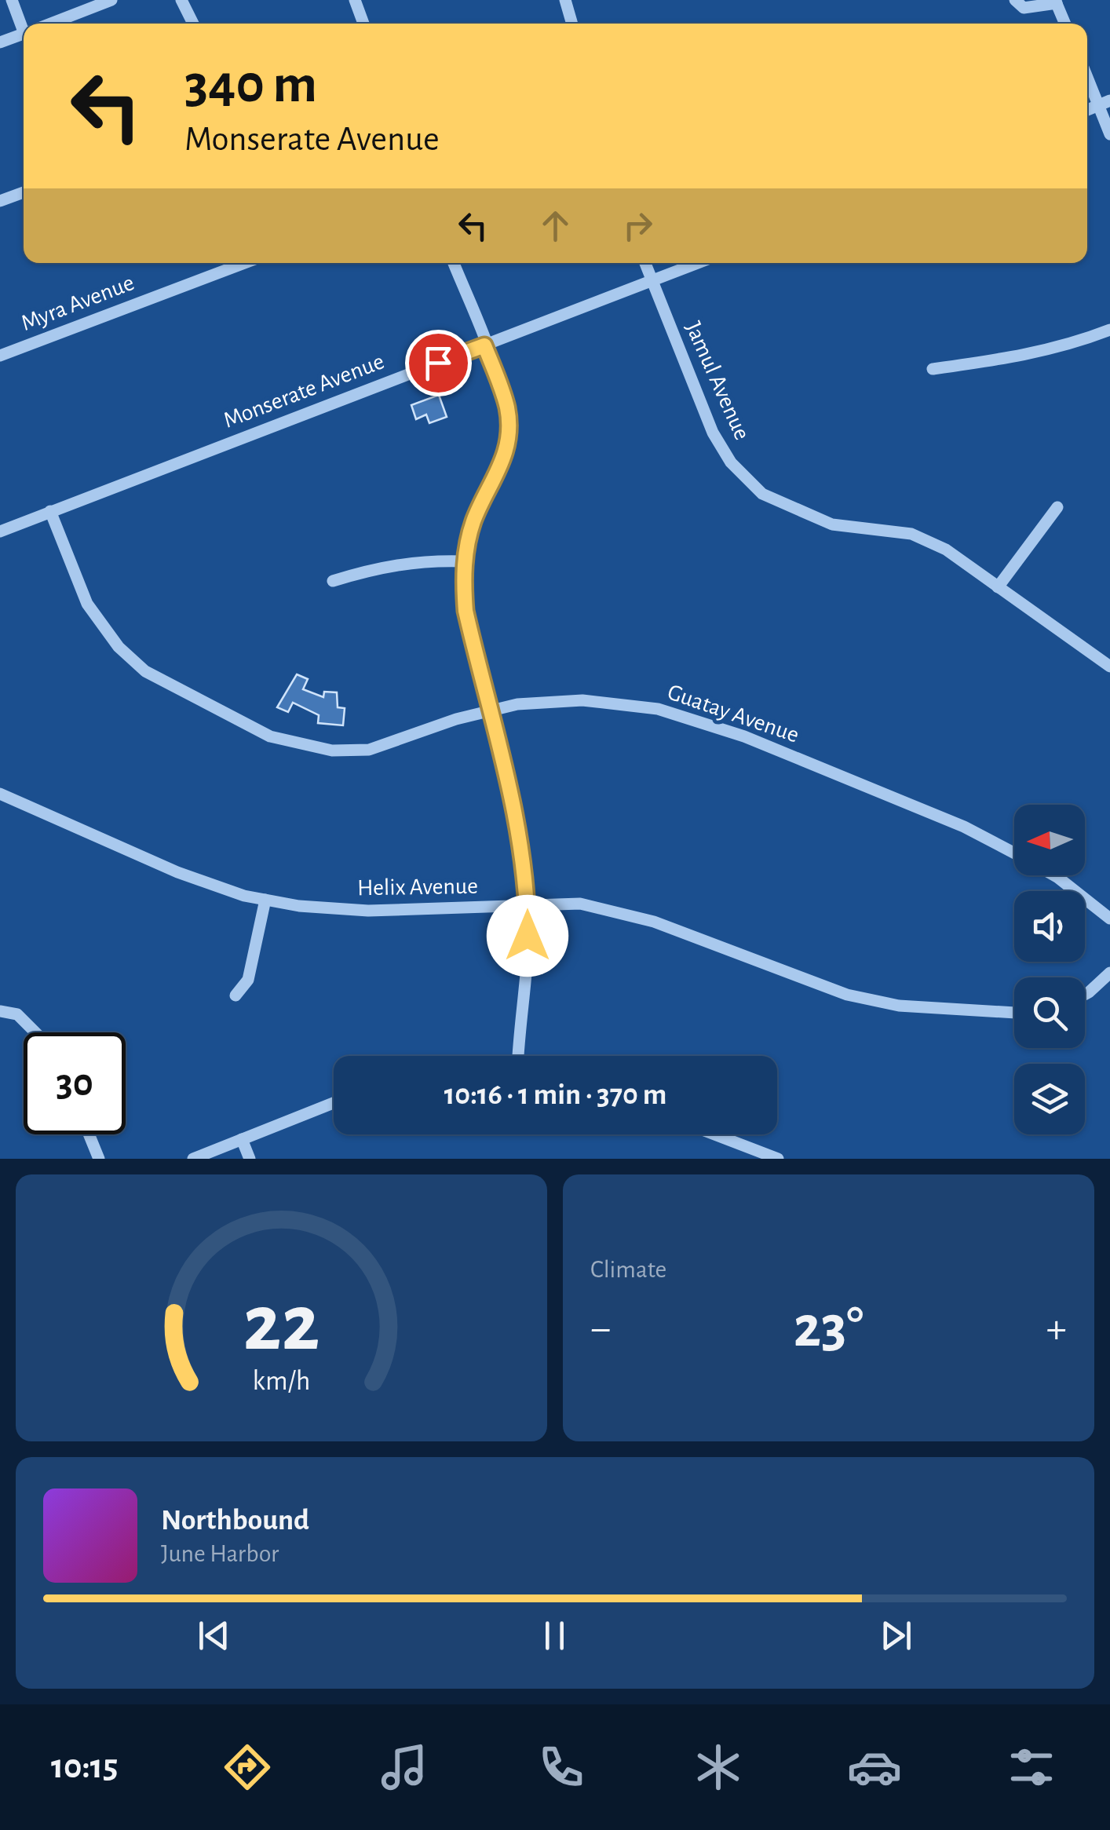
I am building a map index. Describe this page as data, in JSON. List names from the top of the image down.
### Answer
{
  "streets": {
    "street": [
      "Myra Avenue",
      "Jamul Avenue",
      "Monserate Avenue",
      "Guatay Avenue",
      "Helix Avenue"
    ]
  },
  "crossings": [
    ["Jamul Avenue", "Monserate Avenue"],
    ["Monserate Avenue", "Guatay Avenue"]
  ],
  "north": "left",
  "page": {
    "turn": ["340 m", "Monserate Avenue"],
    "limit": "30",
    "trip": "10:16 · 1 min · 370 m",
    "tile": "Climate",
    "heat": ["−", "23°", "+"],
    "song": ["Northbound", "June Harbor"],
    "tabs": "10:15",
    "gauge": ["22", "km/h"]
  }
}
